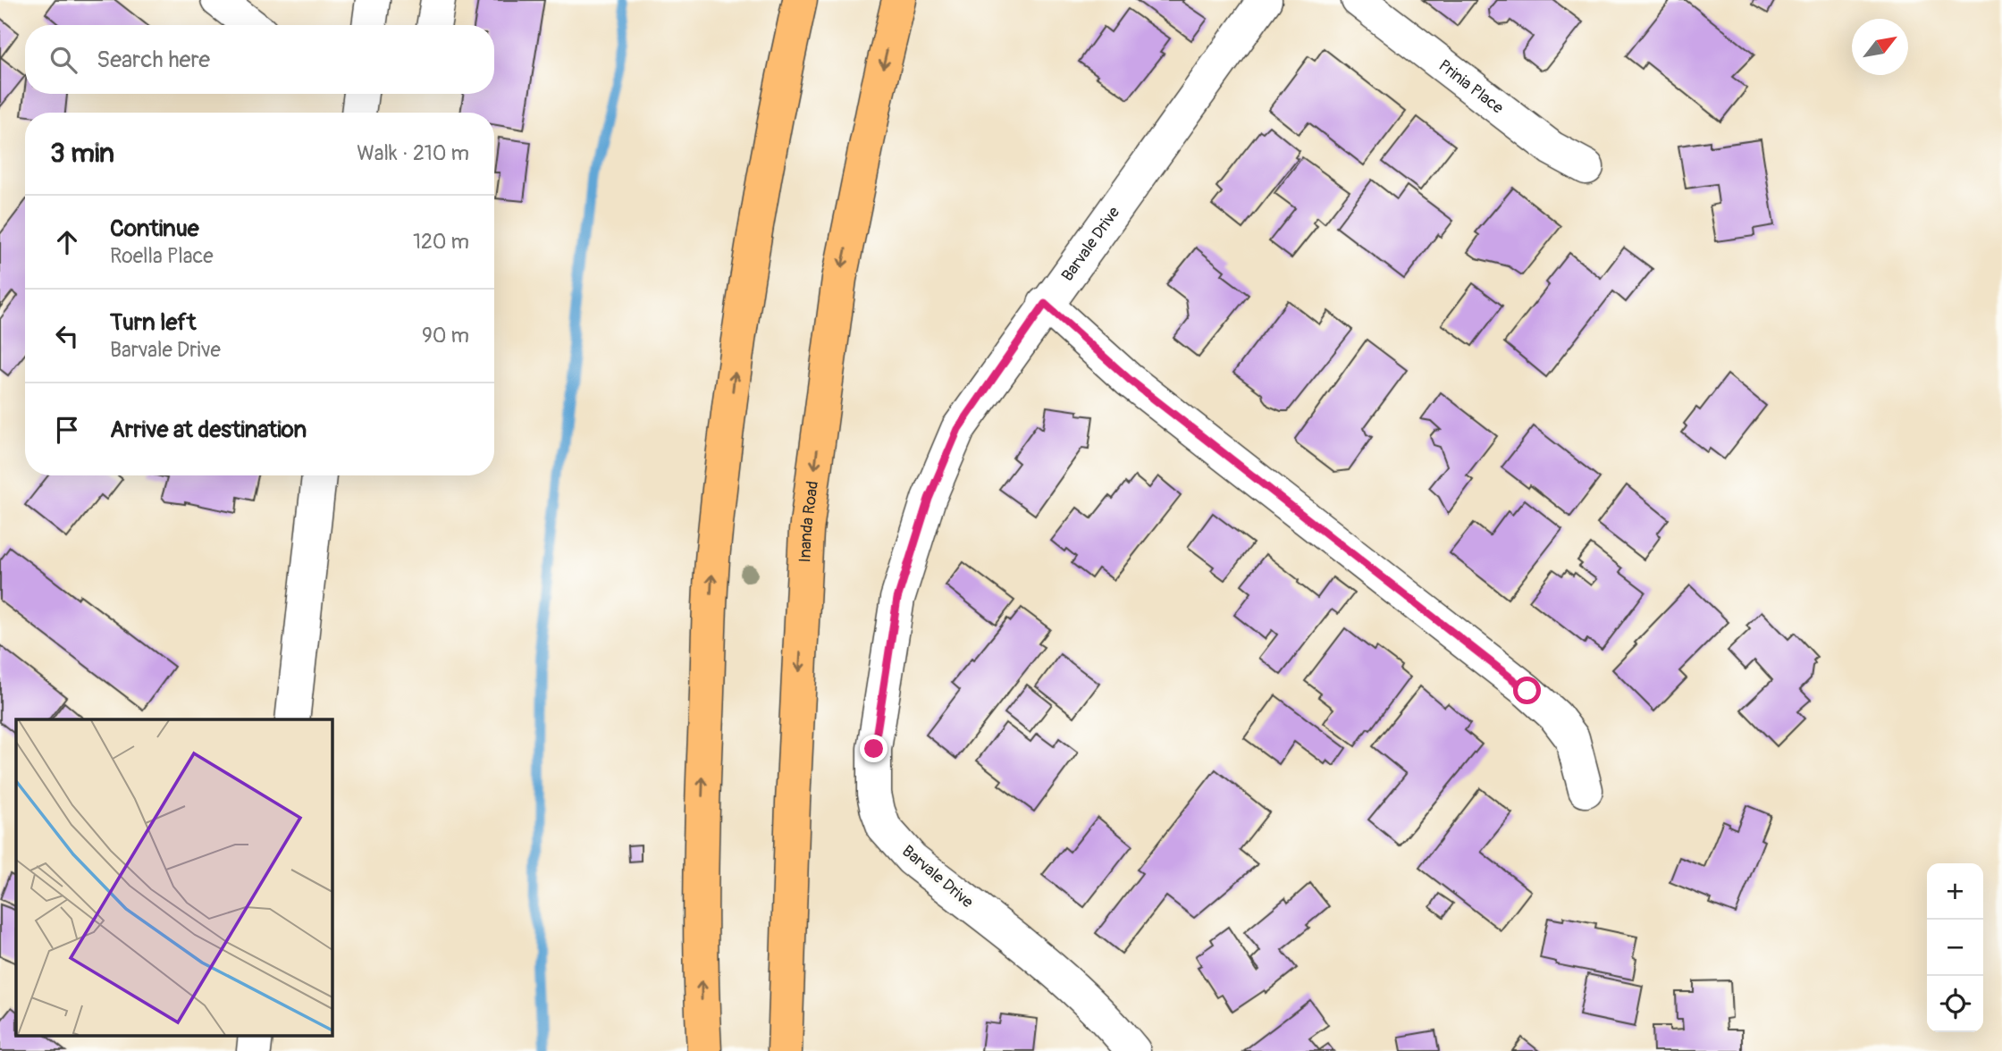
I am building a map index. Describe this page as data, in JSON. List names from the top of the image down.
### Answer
{
  "streets": {
    "main road": ["Inanda Road"],
    "street": ["Prinia Place", "Barvale Drive"]
  },
  "north": "top right",
  "page": {
    "search": "Search here",
    "heading": ["3 min", "Walk · 210 m"],
    "list": [
      ["Continue", "Roella Place", "120 m"],
      ["Turn left", "Barvale Drive", "90 m"],
      "Arrive at destination"
    ],
    "map_buttons": ["+", "−"]
  }
}
